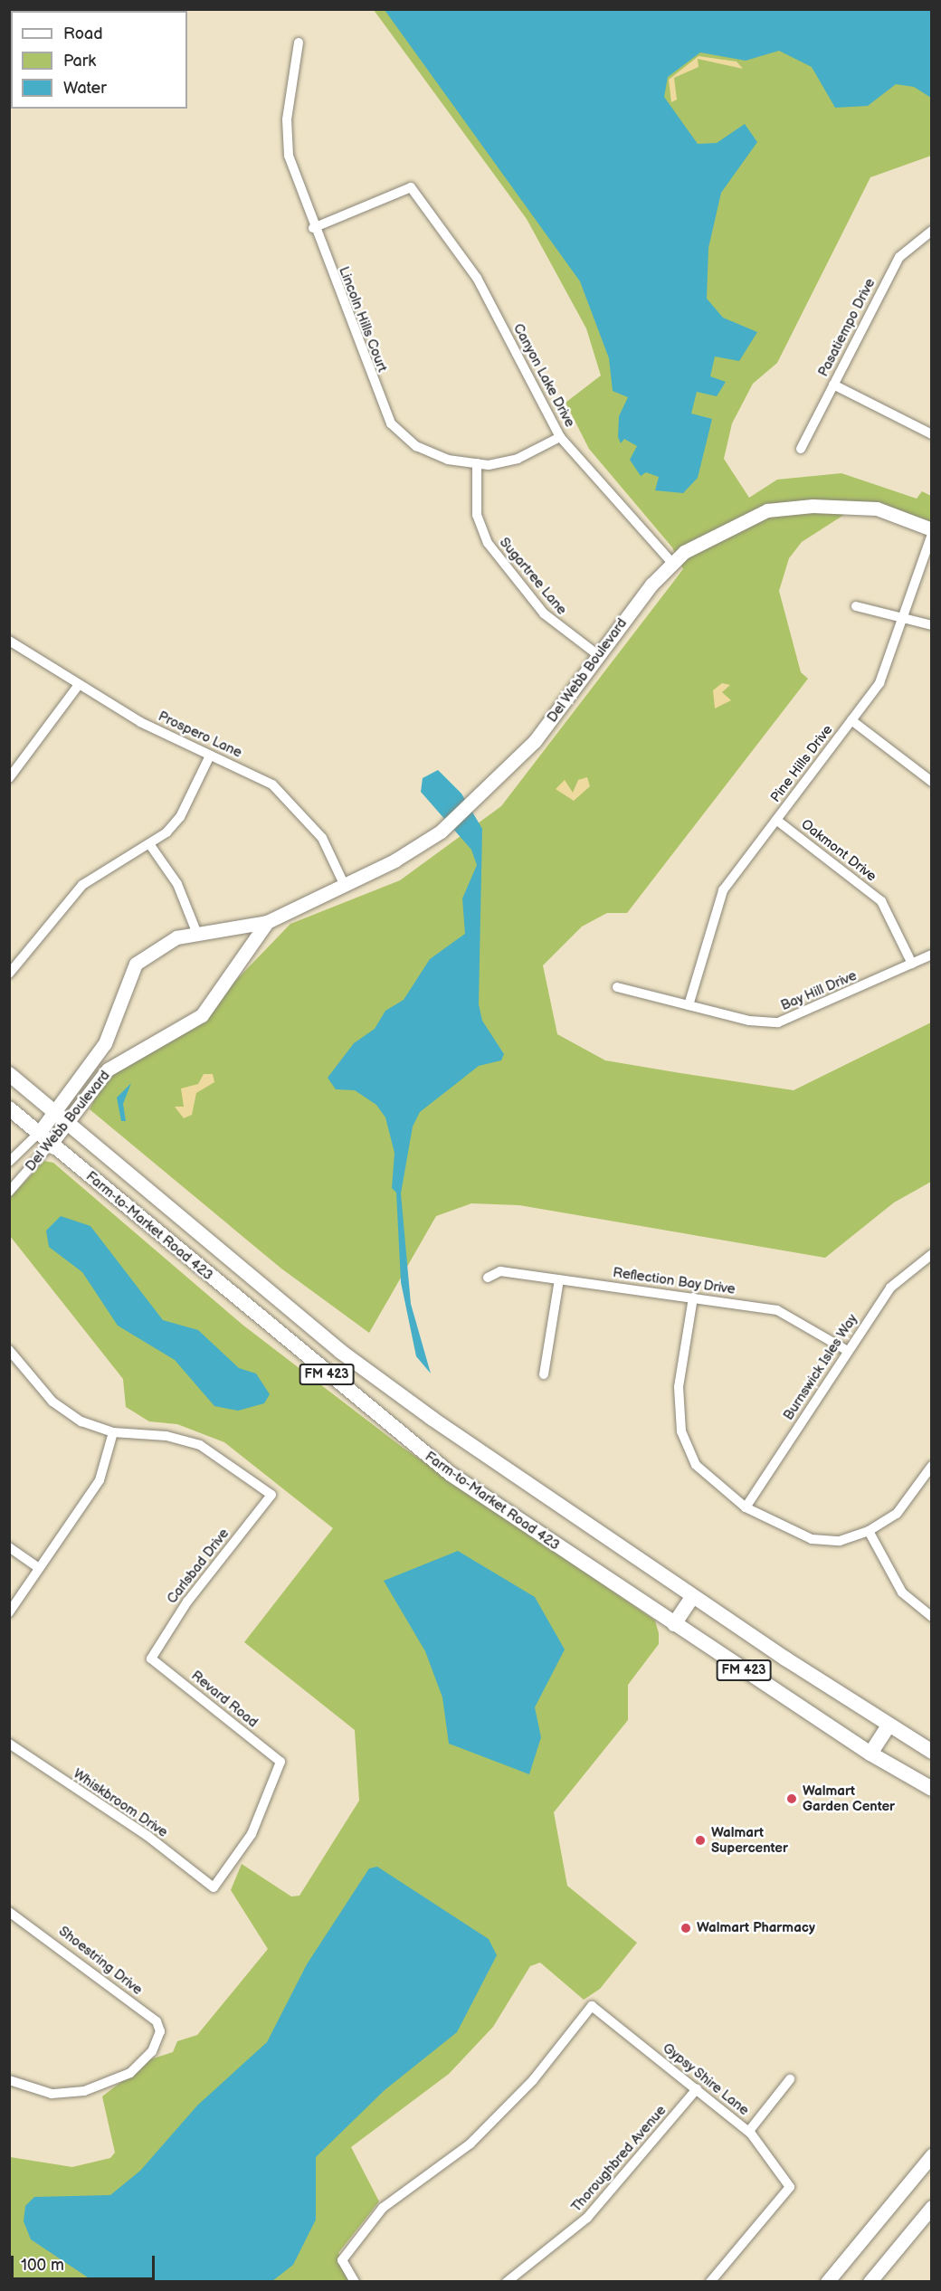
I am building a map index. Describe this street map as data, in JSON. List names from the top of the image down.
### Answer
{
  "streets": {
    "main road": ["Farm-to-Market Road 423", "FM 423"],
    "street": [
      "Lincoln Hills Court",
      "Pasatiempo Drive",
      "Canyon Lake Drive",
      "Sugartree Lane",
      "Del Webb Boulevard",
      "Prospero Lane",
      "Pine Hills Drive",
      "Oakmont Drive",
      "Bay Hill Drive",
      "Reflection Bay Drive",
      "Burnswick Isles Way",
      "Carlsbad Drive",
      "Revard Road",
      "Whiskbroom Drive",
      "Shoestring Drive",
      "Gypsy Shire Lane",
      "Thoroughbred Avenue"
    ]
  },
  "crossings": [
    ["Lincoln Hills Court", "Canyon Lake Drive"],
    ["Lincoln Hills Court", "Sugartree Lane"],
    ["Canyon Lake Drive", "Del Webb Boulevard"],
    ["Sugartree Lane", "Del Webb Boulevard"],
    ["Del Webb Boulevard", "Prospero Lane"],
    ["Del Webb Boulevard", "Farm-to-Market Road 423"],
    ["Pine Hills Drive", "Oakmont Drive"],
    ["Pine Hills Drive", "Bay Hill Drive"],
    ["Oakmont Drive", "Bay Hill Drive"],
    ["Reflection Bay Drive", "Burnswick Isles Way"],
    ["Carlsbad Drive", "Revard Road"],
    ["Revard Road", "Whiskbroom Drive"],
    ["Gypsy Shire Lane", "Thoroughbred Avenue"]
  ],
  "places": ["Walmart Garden Center", "Walmart Supercenter", "Walmart Pharmacy"],
  "legend": ["Road", "Park", "Water"],
  "scale_bar": "100 m"
}
